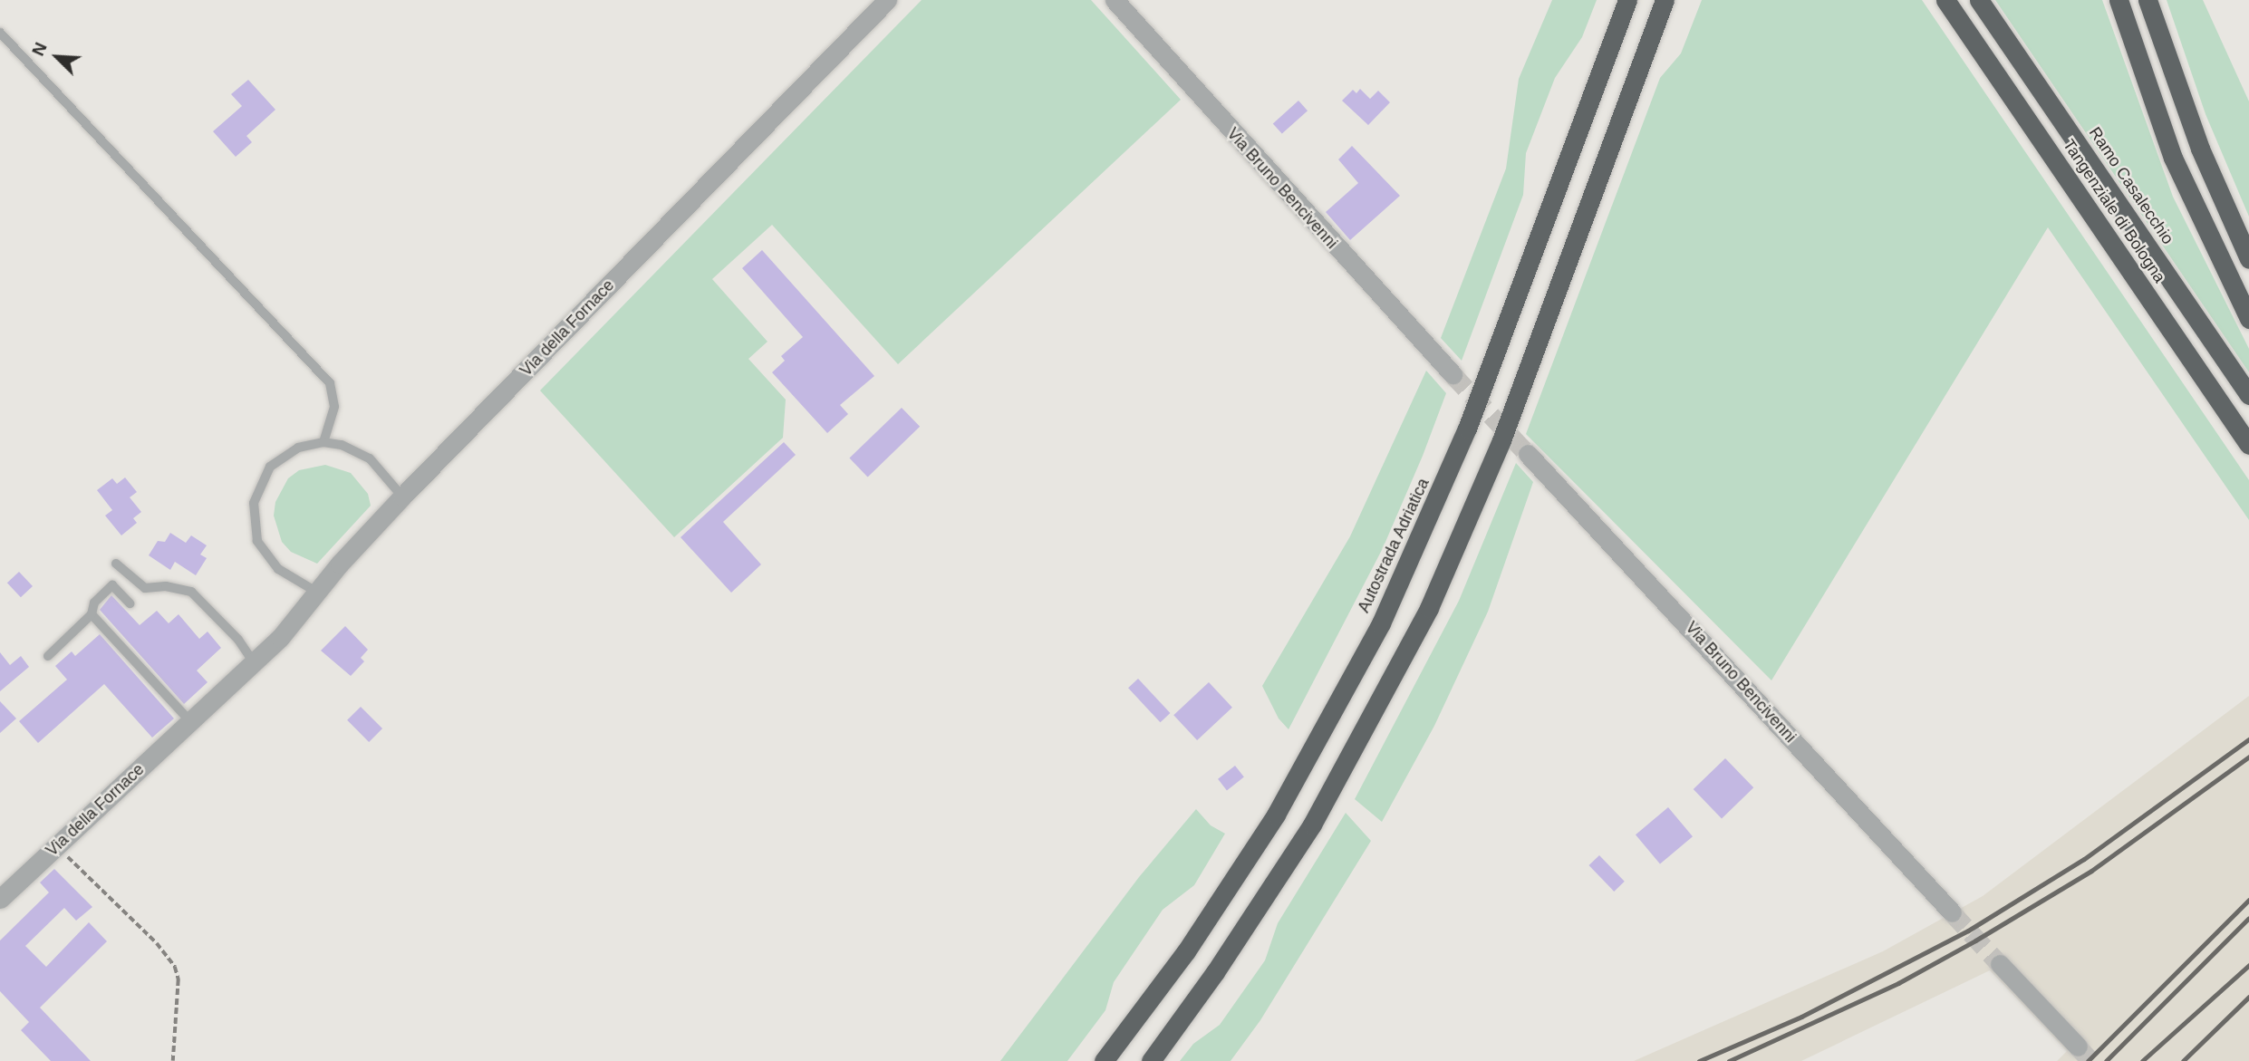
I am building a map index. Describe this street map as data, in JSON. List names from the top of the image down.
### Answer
{
  "streets": {
    "highway": ["Ramo Casalecchio", "Tangenziale di Bologna", "Autostrada Adriatica"],
    "street": ["Via Bruno Bencivenni", "Via della Fornace"]
  },
  "north": "top left"
}
